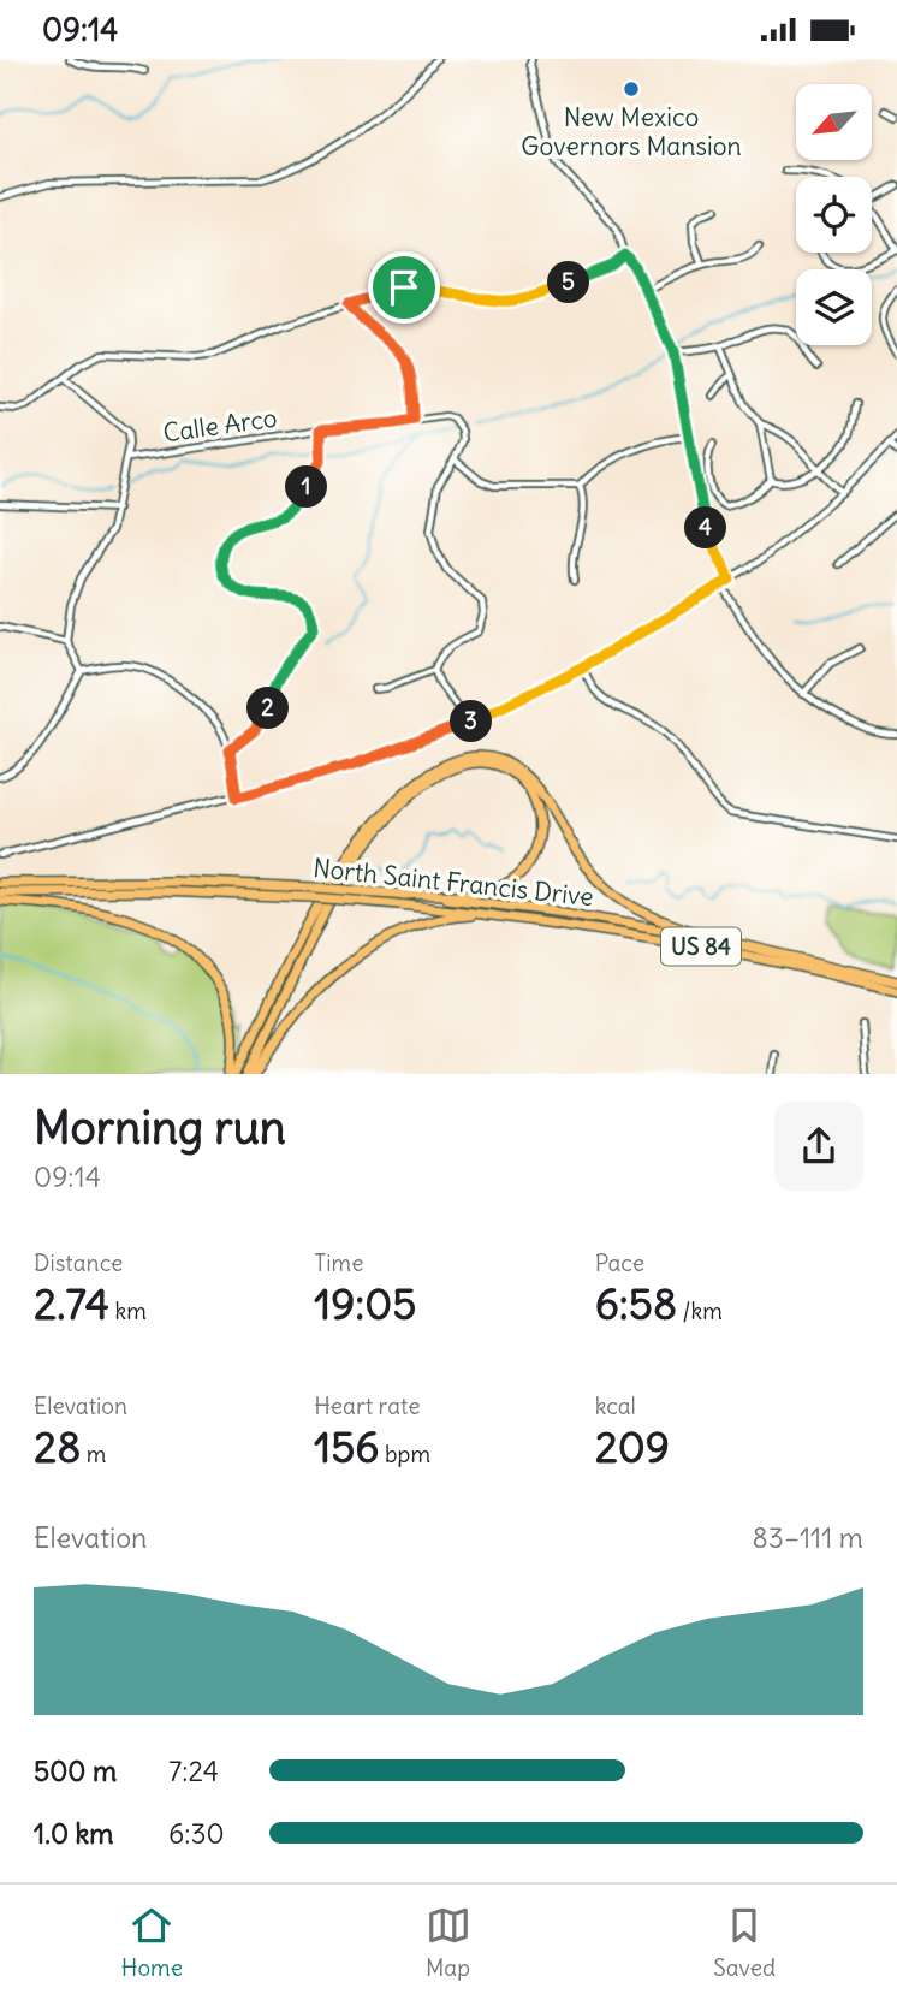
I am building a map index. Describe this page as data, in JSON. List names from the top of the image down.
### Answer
{
  "streets": {
    "highway": ["North Saint Francis Drive", "US 84"],
    "street": ["Calle Arco"]
  },
  "places": ["New Mexico Governors Mansion"],
  "north": "bottom left",
  "page": {
    "status": "09:14",
    "pins": [
      "5",
      "1",
      "4",
      "2",
      "3"
    ],
    "heading": ["Morning run", "09:14"],
    "stats": [
      ["Distance", "2.74 km"],
      ["Time", "19:05"],
      ["Pace", "6:58 /km"],
      ["Elevation", "28 m"],
      ["Heart rate", "156 bpm"],
      ["kcal", "209"]
    ],
    "chart": ["Elevation", "83–111 m"],
    "list": [
      {
        "name": "500 m",
        "note": "7:24"
      },
      {
        "name": "1.0 km",
        "note": "6:30"
      }
    ],
    "tabs": ["Home", "Map", "Saved"]
  }
}
